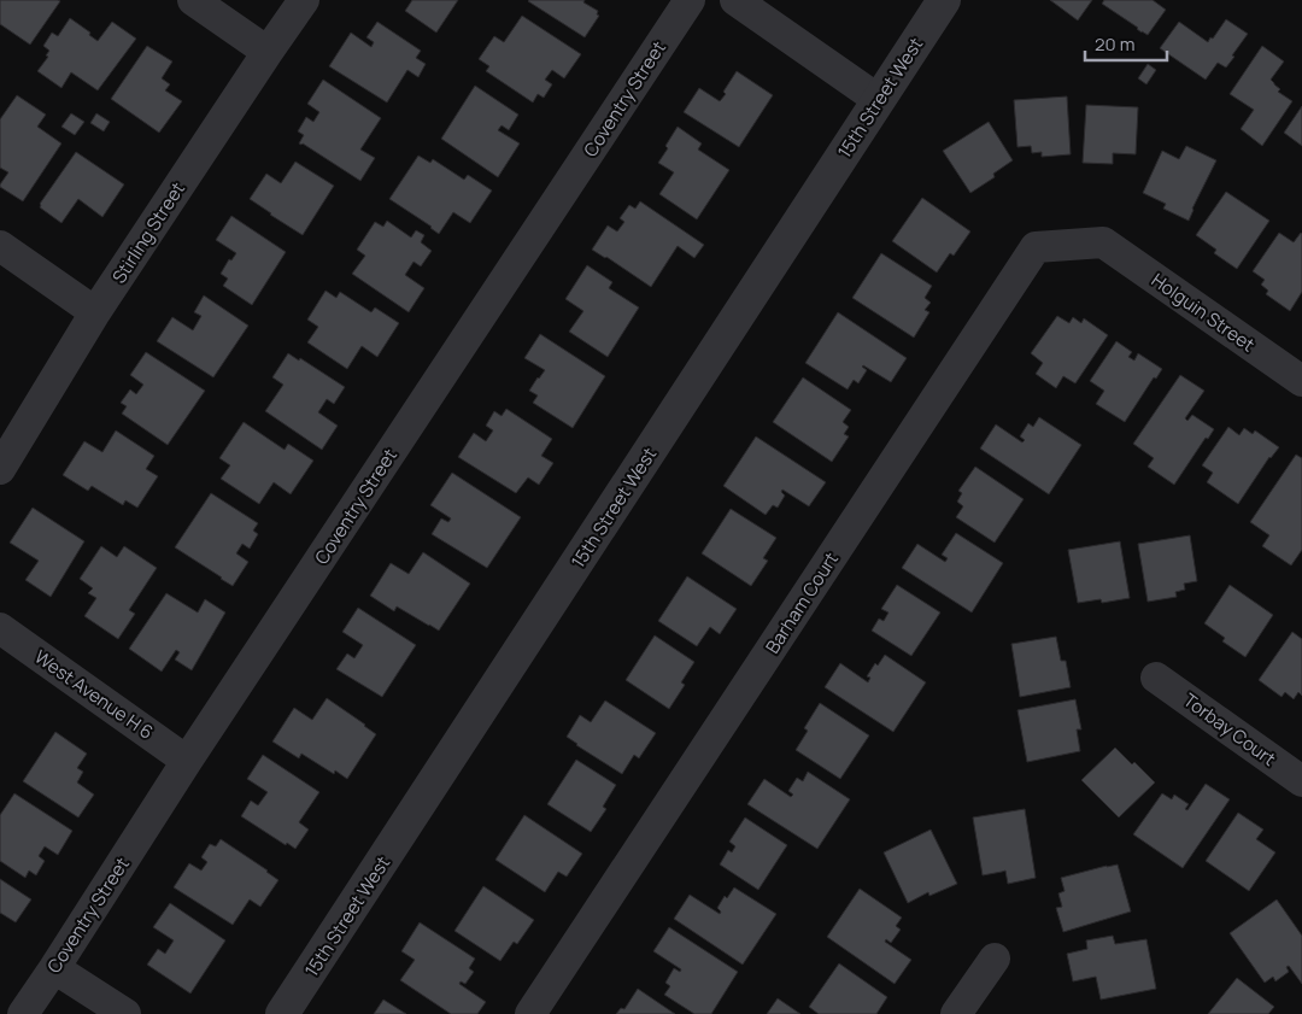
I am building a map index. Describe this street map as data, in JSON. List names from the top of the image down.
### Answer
{
  "streets": {
    "street": [
      "15th Street West",
      "Coventry Street",
      "Stirling Street",
      "Holguin Street",
      "Barham Court",
      "West Avenue H 6",
      "Torbay Court"
    ]
  },
  "crossings": [
    ["Coventry Street", "West Avenue H 6"],
    ["Holguin Street", "Barham Court"]
  ],
  "scale_bar": "20 m"
}
